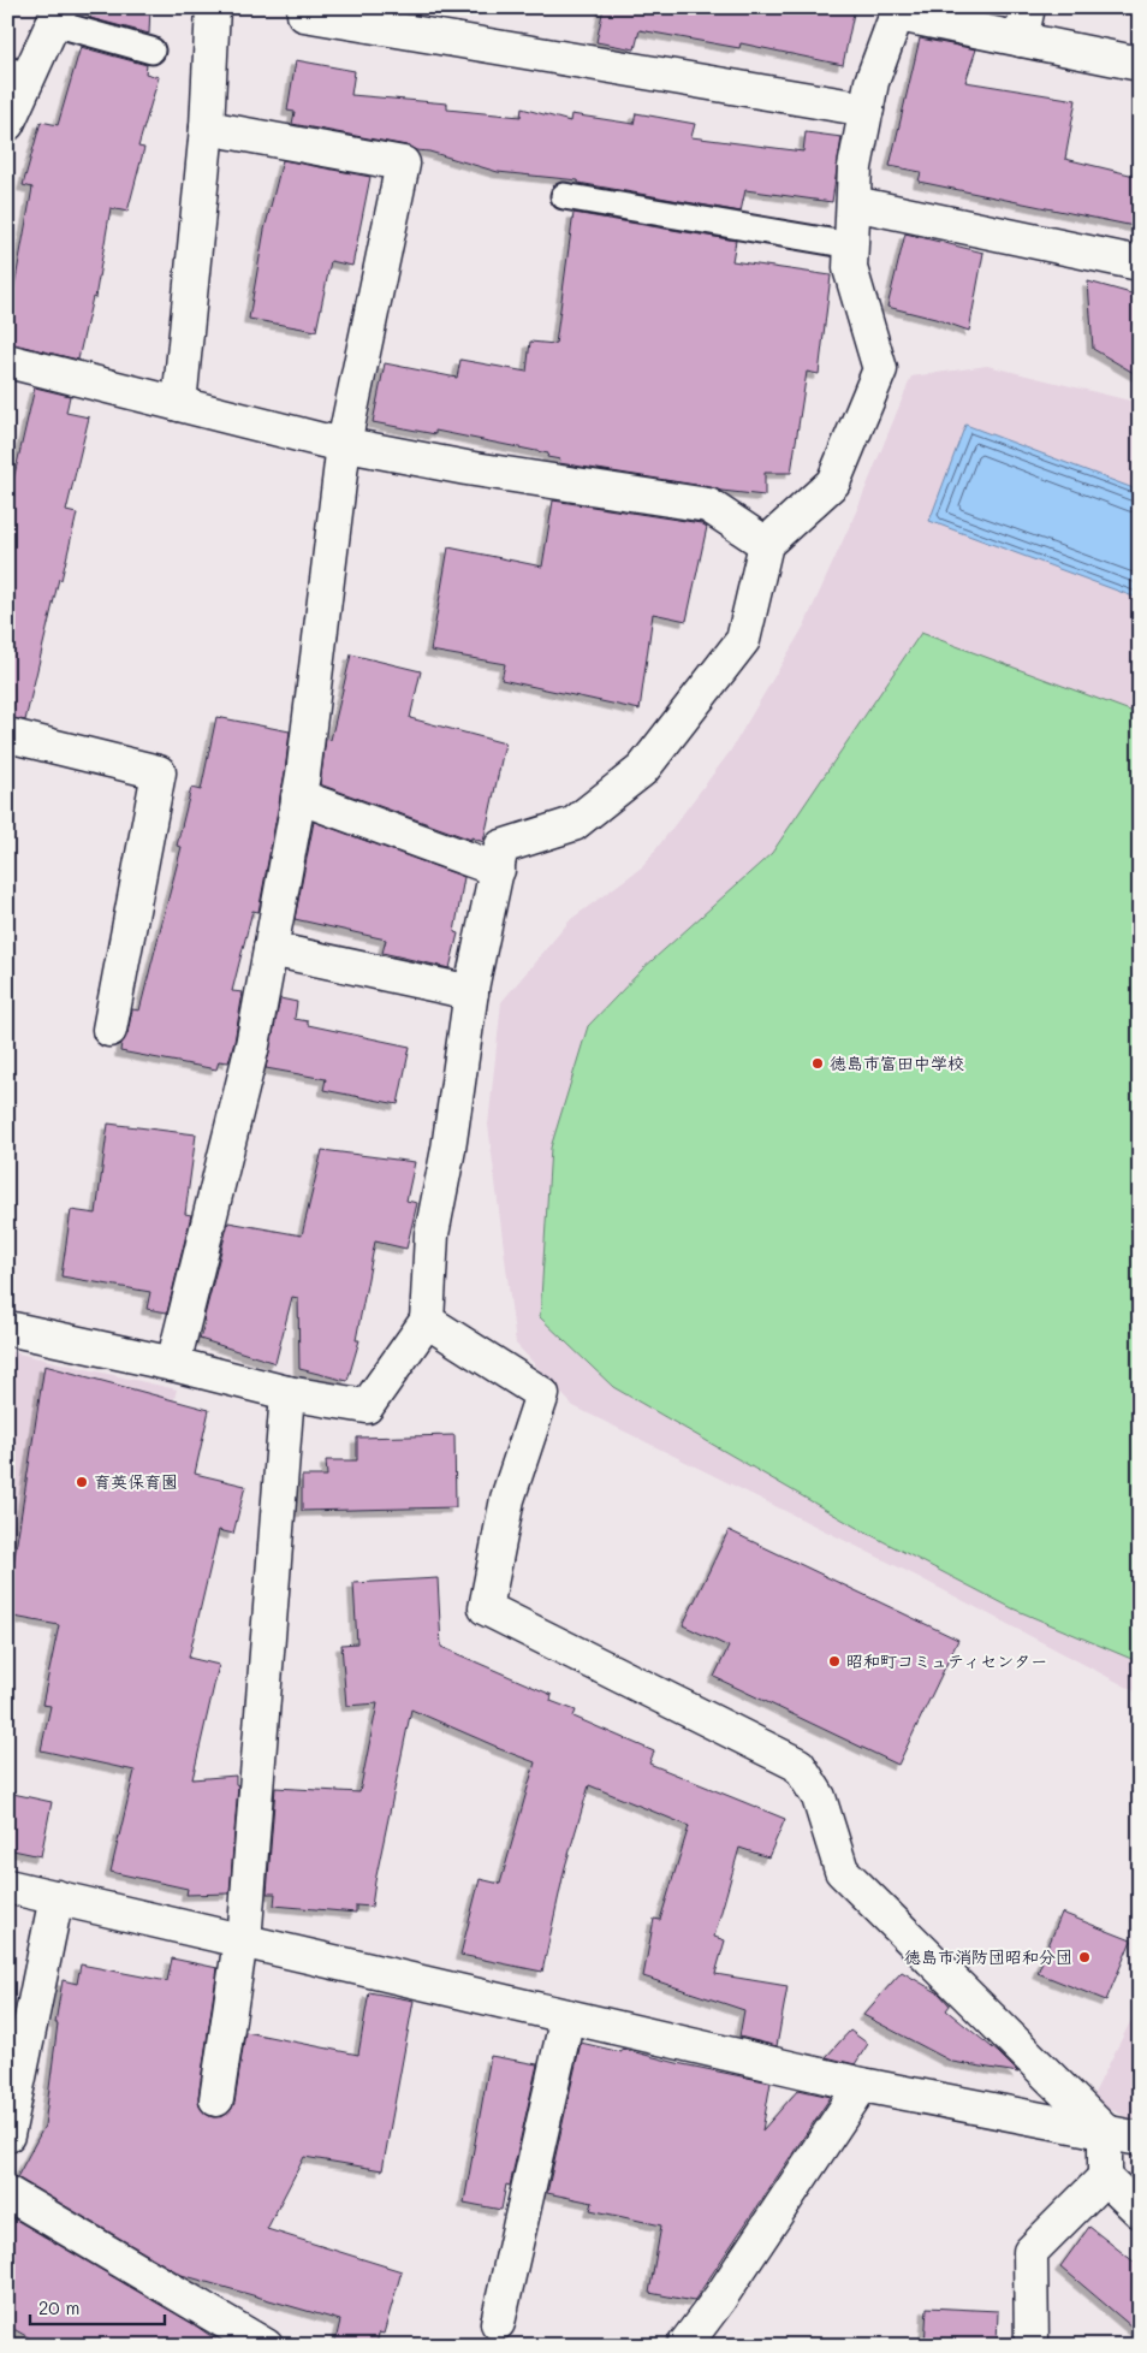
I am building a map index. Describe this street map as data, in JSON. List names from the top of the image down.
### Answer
{
  "places": [
    "徳島市富田中学校",
    "育英保育園",
    "昭和町コミュティセンター",
    "徳島市消防団昭和分団"
  ],
  "scale_bar": "20 m"
}
